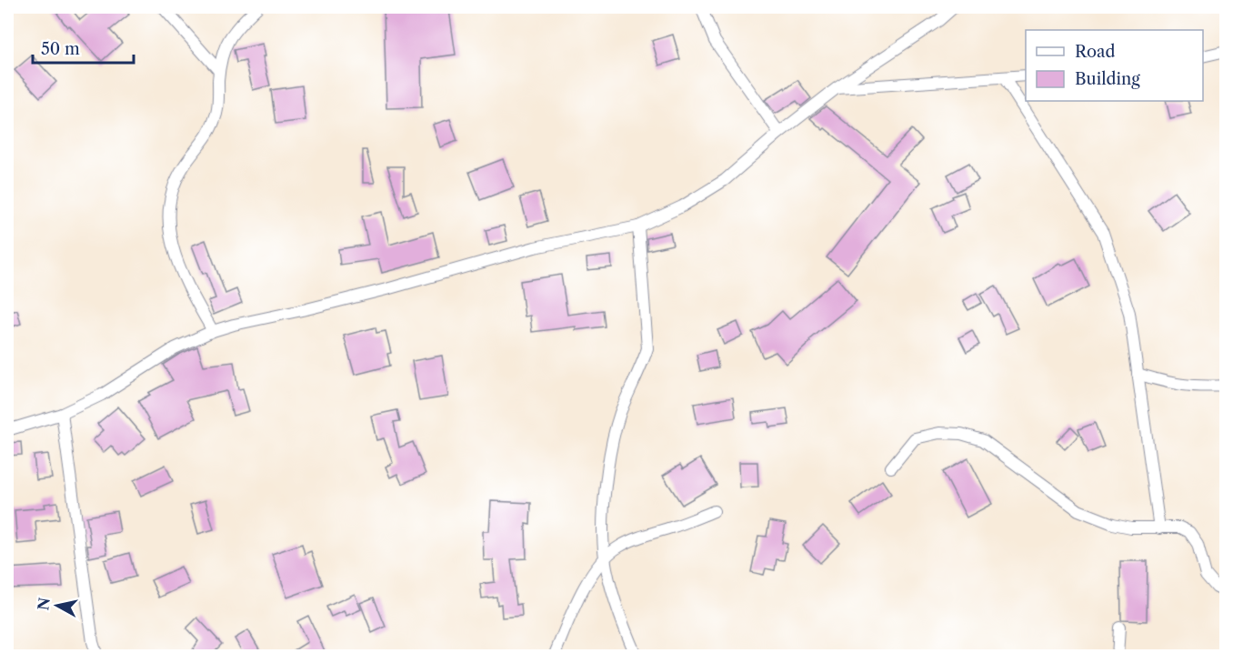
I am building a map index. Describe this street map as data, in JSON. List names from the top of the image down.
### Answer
{
  "legend": ["Road", "Building"],
  "scale_bar": "50 m",
  "north": "left"
}
